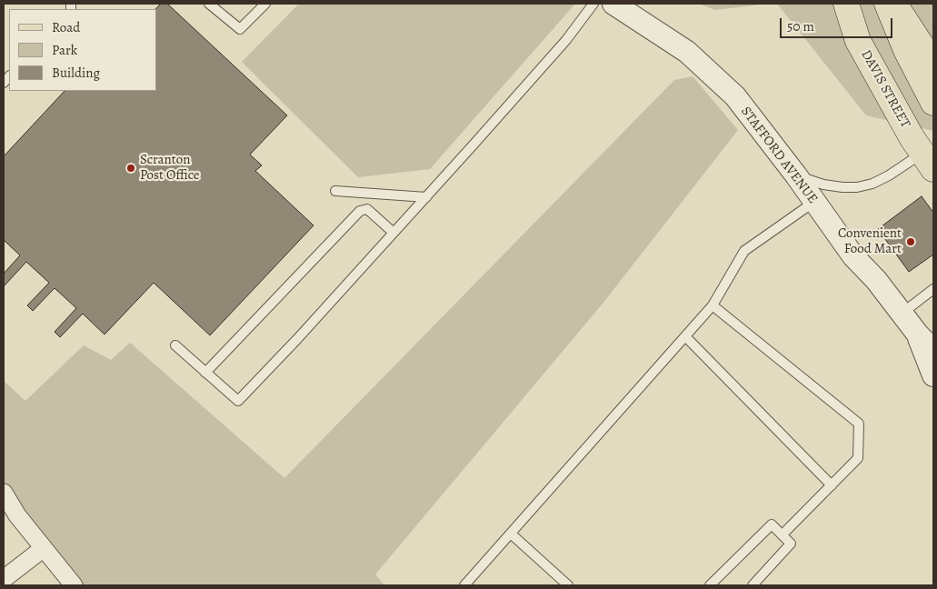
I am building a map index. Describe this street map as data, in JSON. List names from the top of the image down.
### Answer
{
  "streets": {
    "main road": ["DAVIS STREET"],
    "street": ["STAFFORD AVENUE"]
  },
  "places": ["Scranton Post Office", "Convenient Food Mart"],
  "legend": ["Road", "Park", "Building"],
  "scale_bar": "50 m"
}
